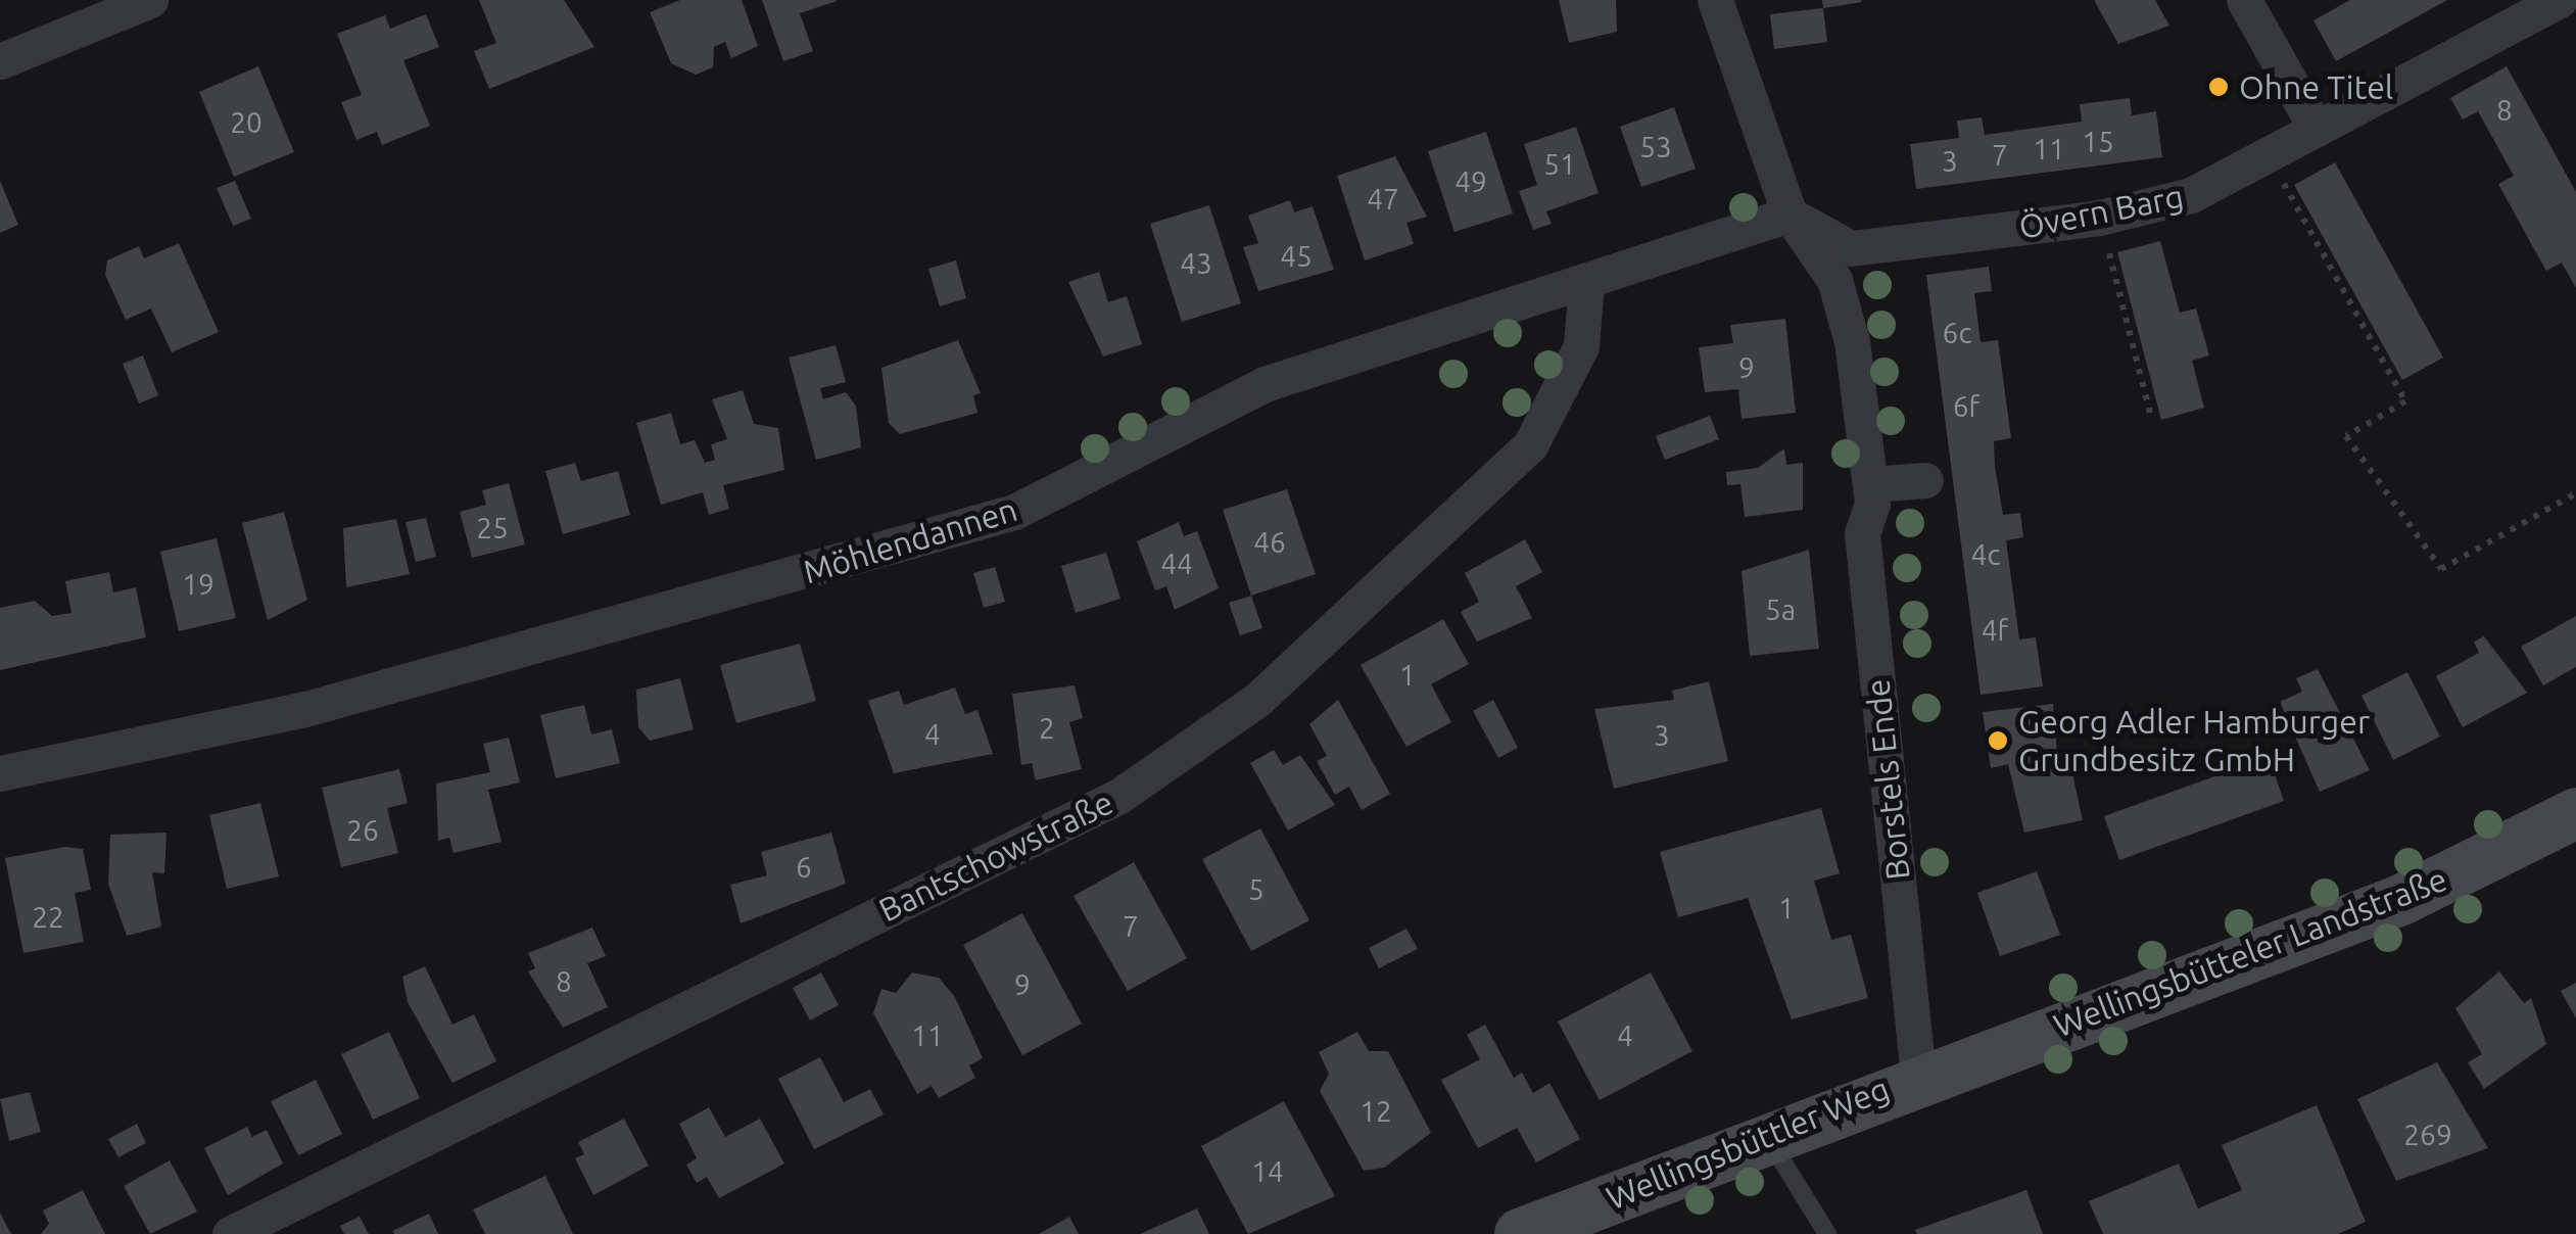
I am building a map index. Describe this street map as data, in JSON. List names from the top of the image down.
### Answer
{
  "streets": {
    "main road": ["Wellingsbütteler Landstraße", "Wellingsbüttler Weg"],
    "street": [
      "Övern Barg",
      "Möhlendannen",
      "Borstels Ende",
      "Bantschowstraße"
    ]
  },
  "crossings": [
    ["Övern Barg", "Möhlendannen"],
    ["Övern Barg", "Borstels Ende"],
    ["Möhlendannen", "Borstels Ende"],
    ["Möhlendannen", "Bantschowstraße"],
    ["Borstels Ende", "Wellingsbütteler Landstraße"],
    ["Borstels Ende", "Wellingsbüttler Weg"],
    ["Wellingsbütteler Landstraße", "Wellingsbüttler Weg"]
  ],
  "places": ["Ohne Titel", "Georg Adler Hamburger Grundbesitz GmbH"],
  "house_numbers": [
    "8",
    "20",
    "15",
    "53",
    "11",
    "7",
    "3",
    "51",
    "49",
    "47",
    "45",
    "43",
    "6c",
    "9",
    "6f",
    "25",
    "46",
    "4c",
    "44",
    "19",
    "5a",
    "4f",
    "1",
    "2",
    "4",
    "3",
    "26",
    "6",
    "5",
    "1",
    "22",
    "7",
    "8",
    "9",
    "11",
    "4",
    "12",
    "269",
    "14"
  ]
}
